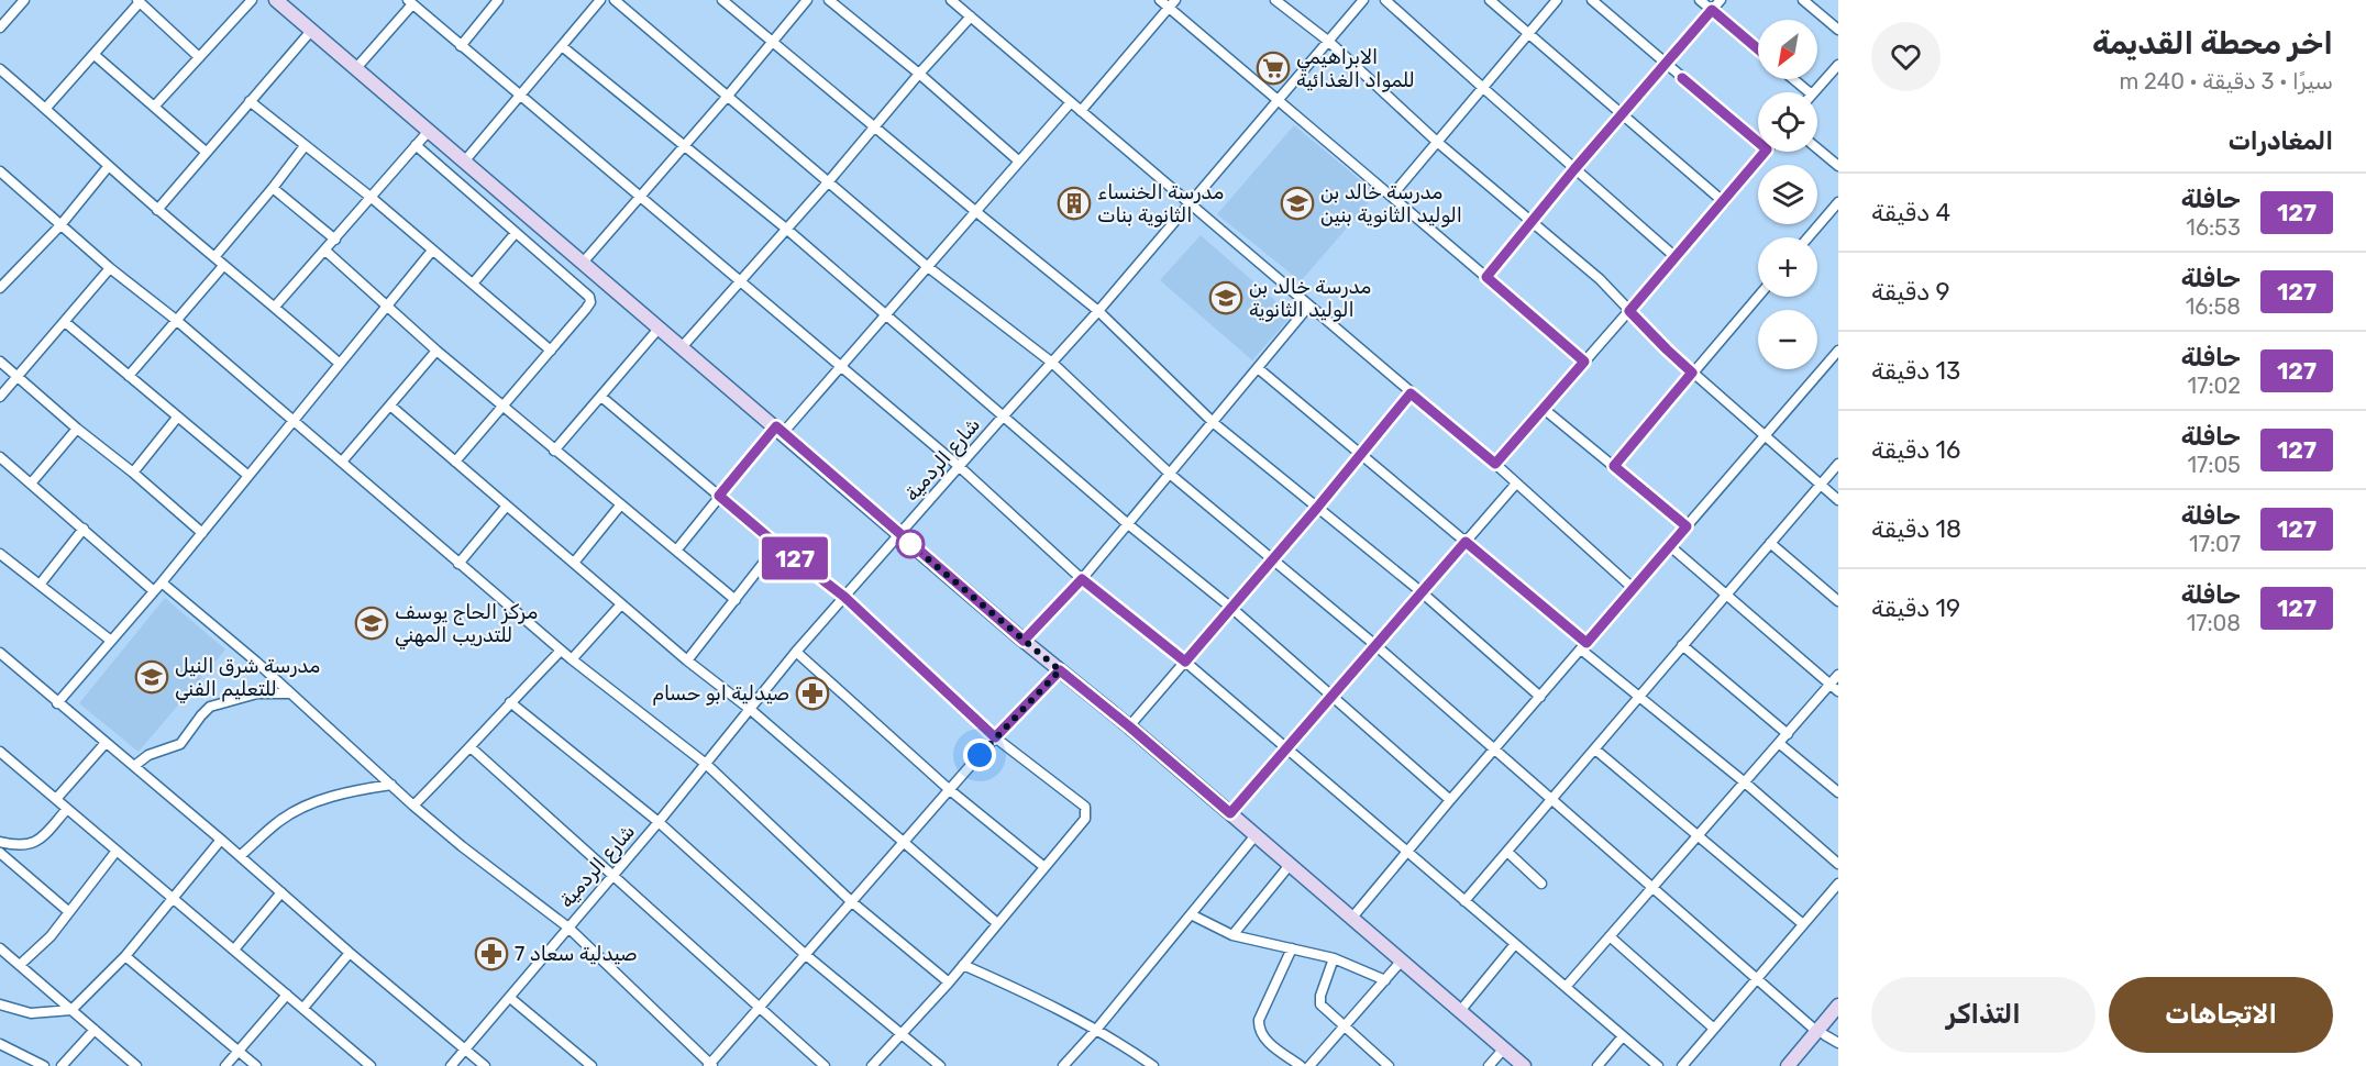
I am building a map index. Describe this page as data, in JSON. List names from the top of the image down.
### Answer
{
  "streets": {
    "street": ["شارع الردمية"]
  },
  "places": {
    "supermarket": ["الابراهيمي للمواد الغذائية"],
    "building": ["مدرسة الخنساء الثانوية بنات"],
    "school or university": [
      "مدرسة خالد بن الوليد الثانوية بنين",
      "مدرسة خالد بن الوليد الثانوية",
      "مركز الحاج يوسف للتدريب المهني",
      "مدرسة شرق النيل للتعليم الفني"
    ],
    "pharmacy": ["صيدلية ابو حسام", "صيدلية سعاد 7"]
  },
  "lines": ["bus line 127"],
  "north": "bottom left",
  "page": {
    "heading": [
      ["اخر محطة القديمة", "سيرًا · 3 دقيقة · 240 m"],
      "المغادرات"
    ],
    "on_map": "127",
    "map_buttons": ["+", "−"],
    "list": [
      {
        "mark": "127",
        "name": "حافلة",
        "note": "16:53",
        "value": "4 دقيقة"
      },
      {
        "mark": "127",
        "name": "حافلة",
        "note": "16:58",
        "value": "9 دقيقة"
      },
      {
        "mark": "127",
        "name": "حافلة",
        "note": "17:02",
        "value": "13 دقيقة"
      },
      {
        "mark": "127",
        "name": "حافلة",
        "note": "17:05",
        "value": "16 دقيقة"
      },
      {
        "mark": "127",
        "name": "حافلة",
        "note": "17:07",
        "value": "18 دقيقة"
      },
      {
        "mark": "127",
        "name": "حافلة",
        "note": "17:08",
        "value": "19 دقيقة"
      }
    ],
    "buttons": ["الاتجاهات", "التذاكر"]
  }
}
